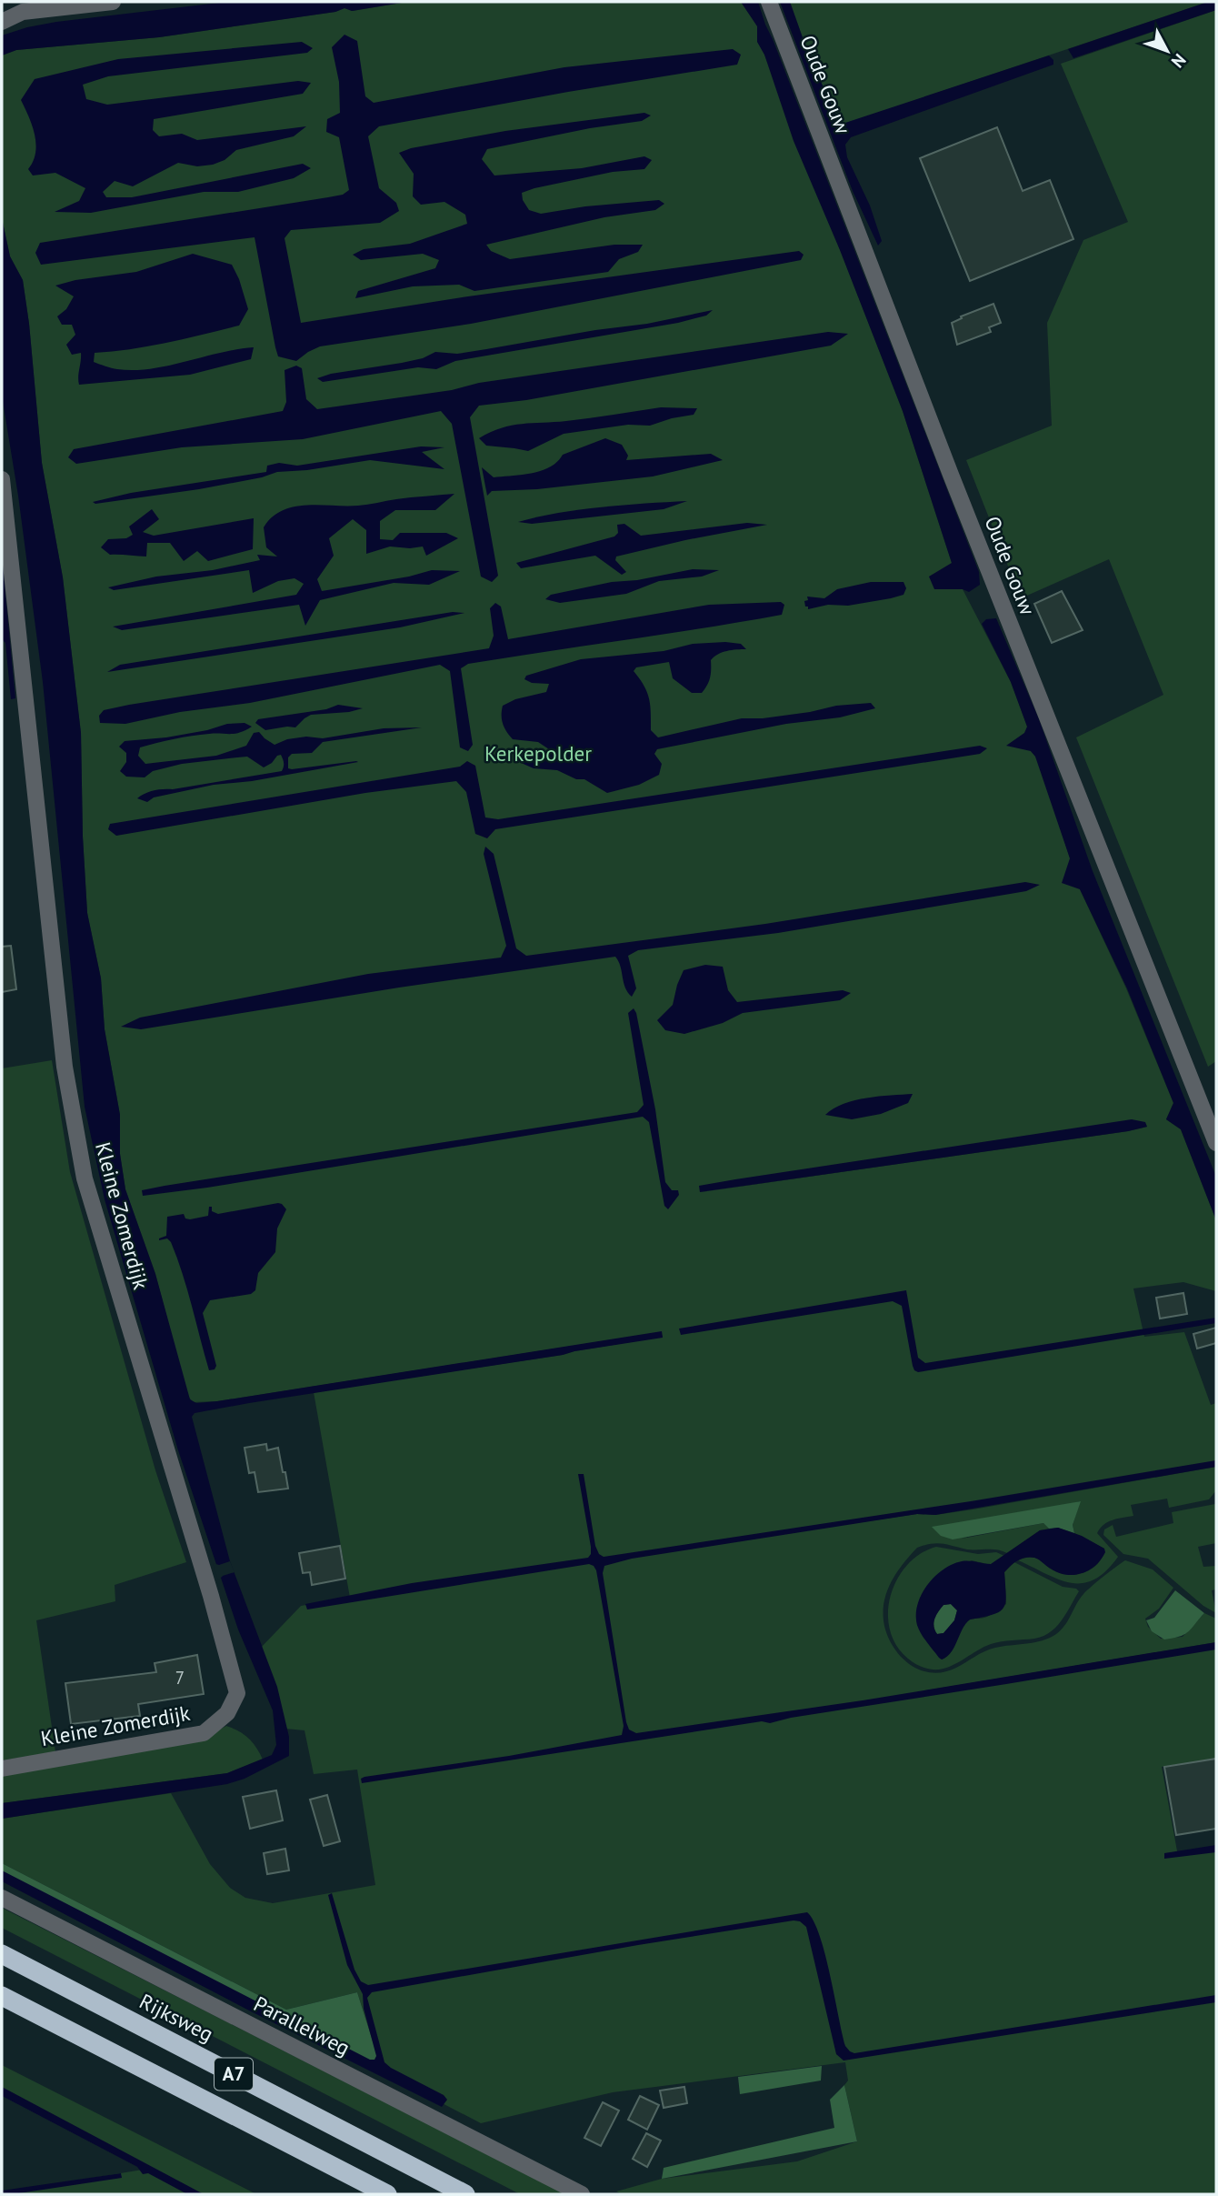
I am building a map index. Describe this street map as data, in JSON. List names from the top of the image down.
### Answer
{
  "streets": {
    "highway": ["Rijksweg", "A7"],
    "street": ["Oude Gouw", "Kleine Zomerdijk", "Parallelweg"]
  },
  "parks": ["Kerkepolder"],
  "house_numbers": ["7"],
  "north": "bottom right"
}
